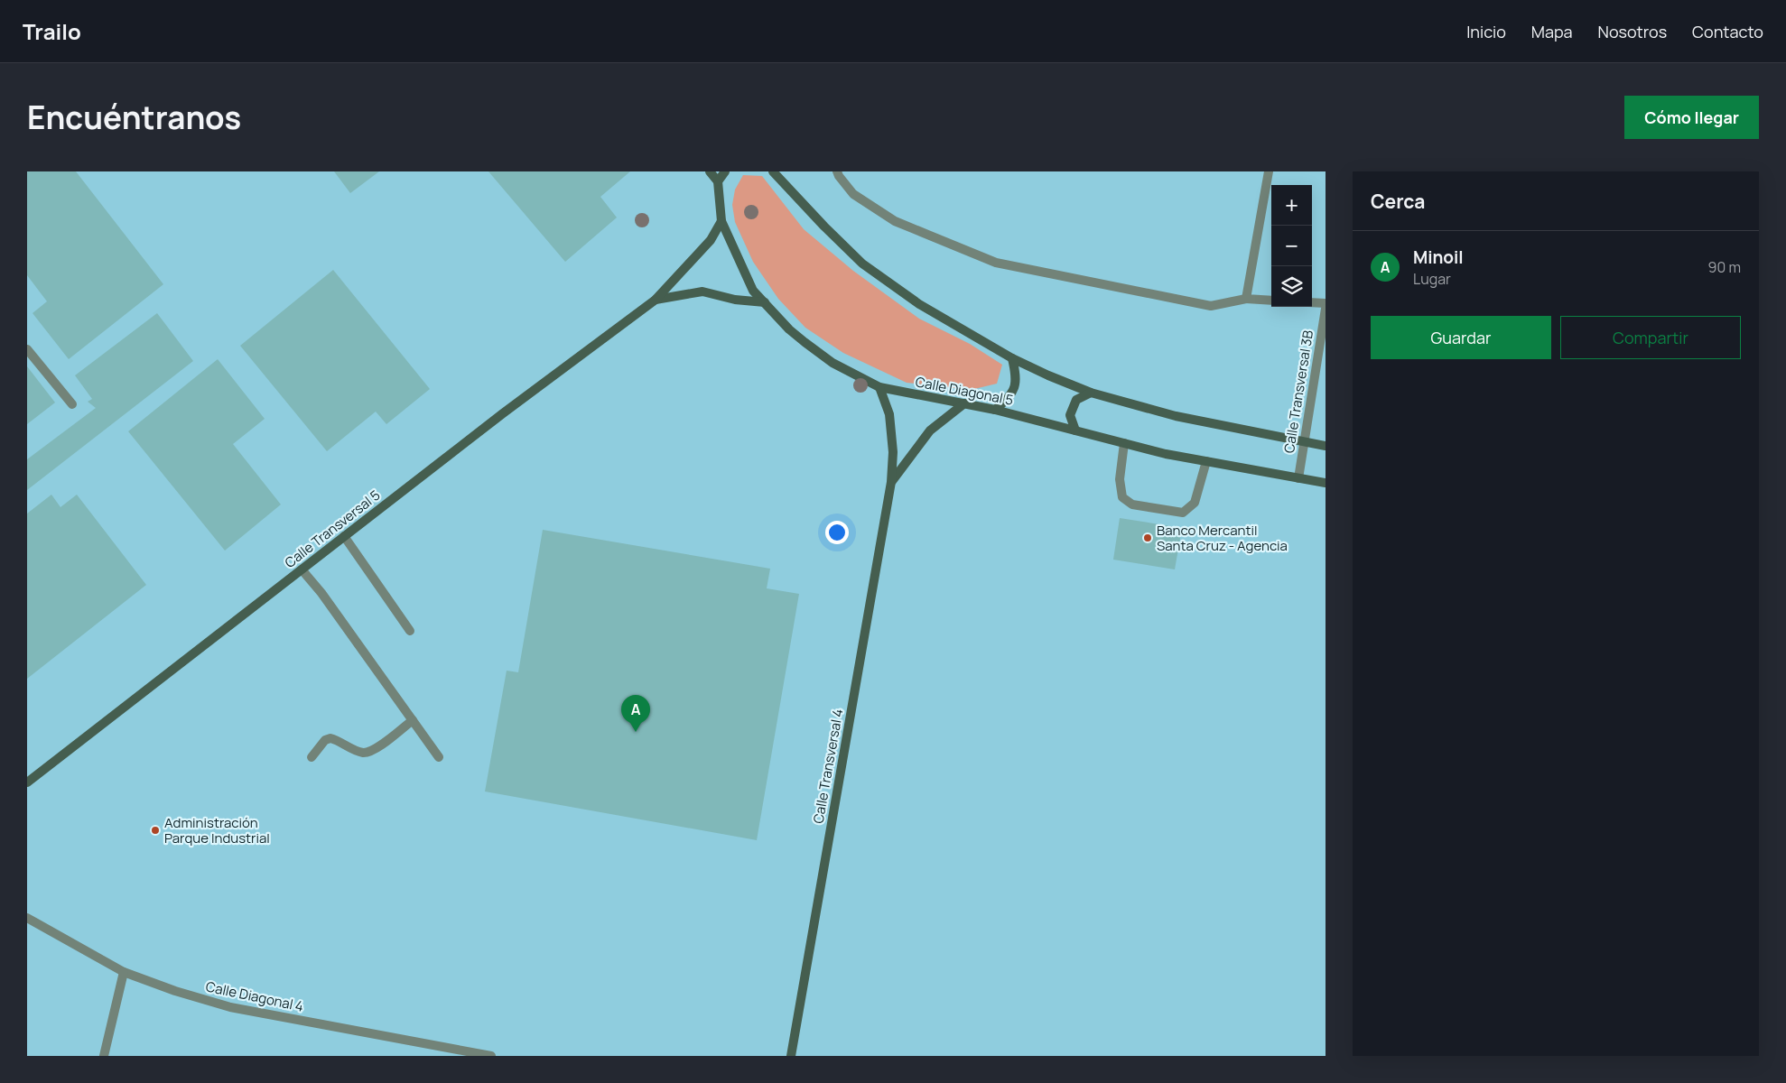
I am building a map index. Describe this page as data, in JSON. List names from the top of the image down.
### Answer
{
  "streets": {
    "main road": ["Calle Diagonal 5", "Calle Transversal 5", "Calle Transversal 4"],
    "street": ["Calle Transversal 3B", "Calle Diagonal 4"]
  },
  "crossings": [
    ["Calle Diagonal 5", "Calle Transversal 3B"],
    ["Calle Diagonal 5", "Calle Transversal 5"],
    ["Calle Diagonal 5", "Calle Transversal 4"]
  ],
  "places": ["Banco Mercantil Santa Cruz - Agencia", "Administración Parque Industrial"],
  "page": {
    "header": "Trailo",
    "nav": [
      "Inicio",
      "Mapa",
      "Nosotros",
      "Contacto"
    ],
    "title": "Encuéntranos",
    "buttons": [
      "Cómo llegar",
      ["Guardar", "Compartir"]
    ],
    "heading": "Cerca",
    "map_buttons": ["+", "−"],
    "list": [
      {
        "mark": "A",
        "name": "Minoil",
        "note": "Lugar",
        "value": "90 m"
      }
    ],
    "pins": "A"
  }
}
